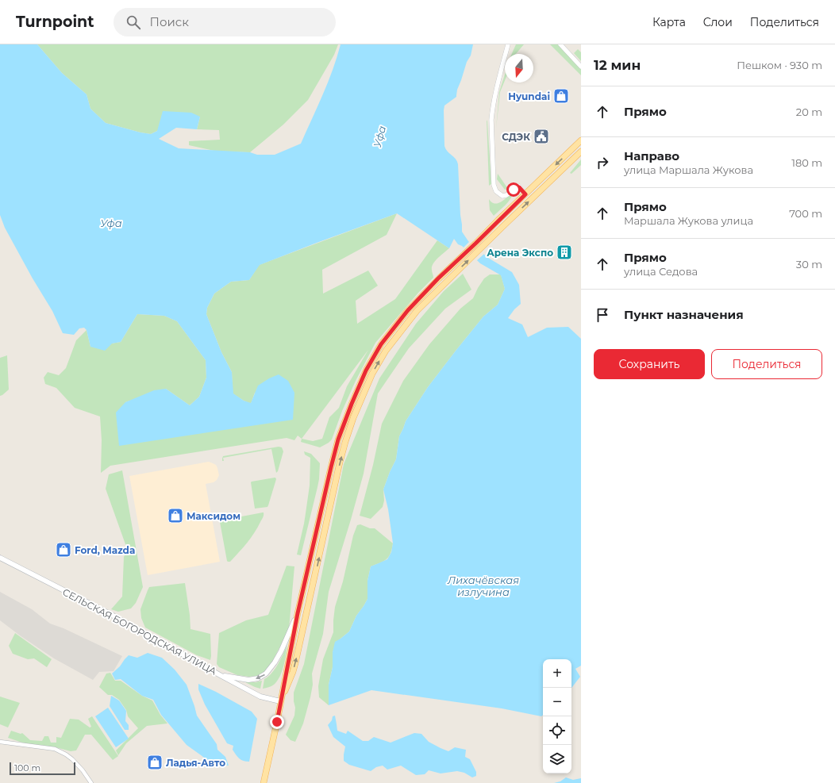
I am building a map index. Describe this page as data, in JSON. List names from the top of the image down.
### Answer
{
  "streets": {
    "main road": ["СЕЛЬСКАЯ БОГОРОДСКАЯ УЛИЦА"]
  },
  "water": ["Уфа", "Лихачёвская излучина"],
  "places": {
    "shop": [
      "Hyundai",
      "Максидом",
      "Ford, Mazda",
      "Ладья-Авто"
    ],
    "public building": ["СДЭК"],
    "building": ["Арена Экспо"]
  },
  "scale_bar": "100 m",
  "north": "bottom",
  "page": {
    "header": "Turnpoint",
    "search": "Поиск",
    "nav": ["Карта", "Слои", "Поделиться"],
    "heading": ["12 мин", "Пешком · 930 m"],
    "list": [
      ["Прямо", "20 m"],
      ["Направо", "улица Маршала Жукова", "180 m"],
      ["Прямо", "Маршала Жукова улица", "700 m"],
      ["Прямо", "улица Седова", "30 m"],
      "Пункт назначения"
    ],
    "buttons": ["Сохранить", "Поделиться"],
    "map_buttons": ["+", "−"],
    "scale": "100 m"
  }
}
